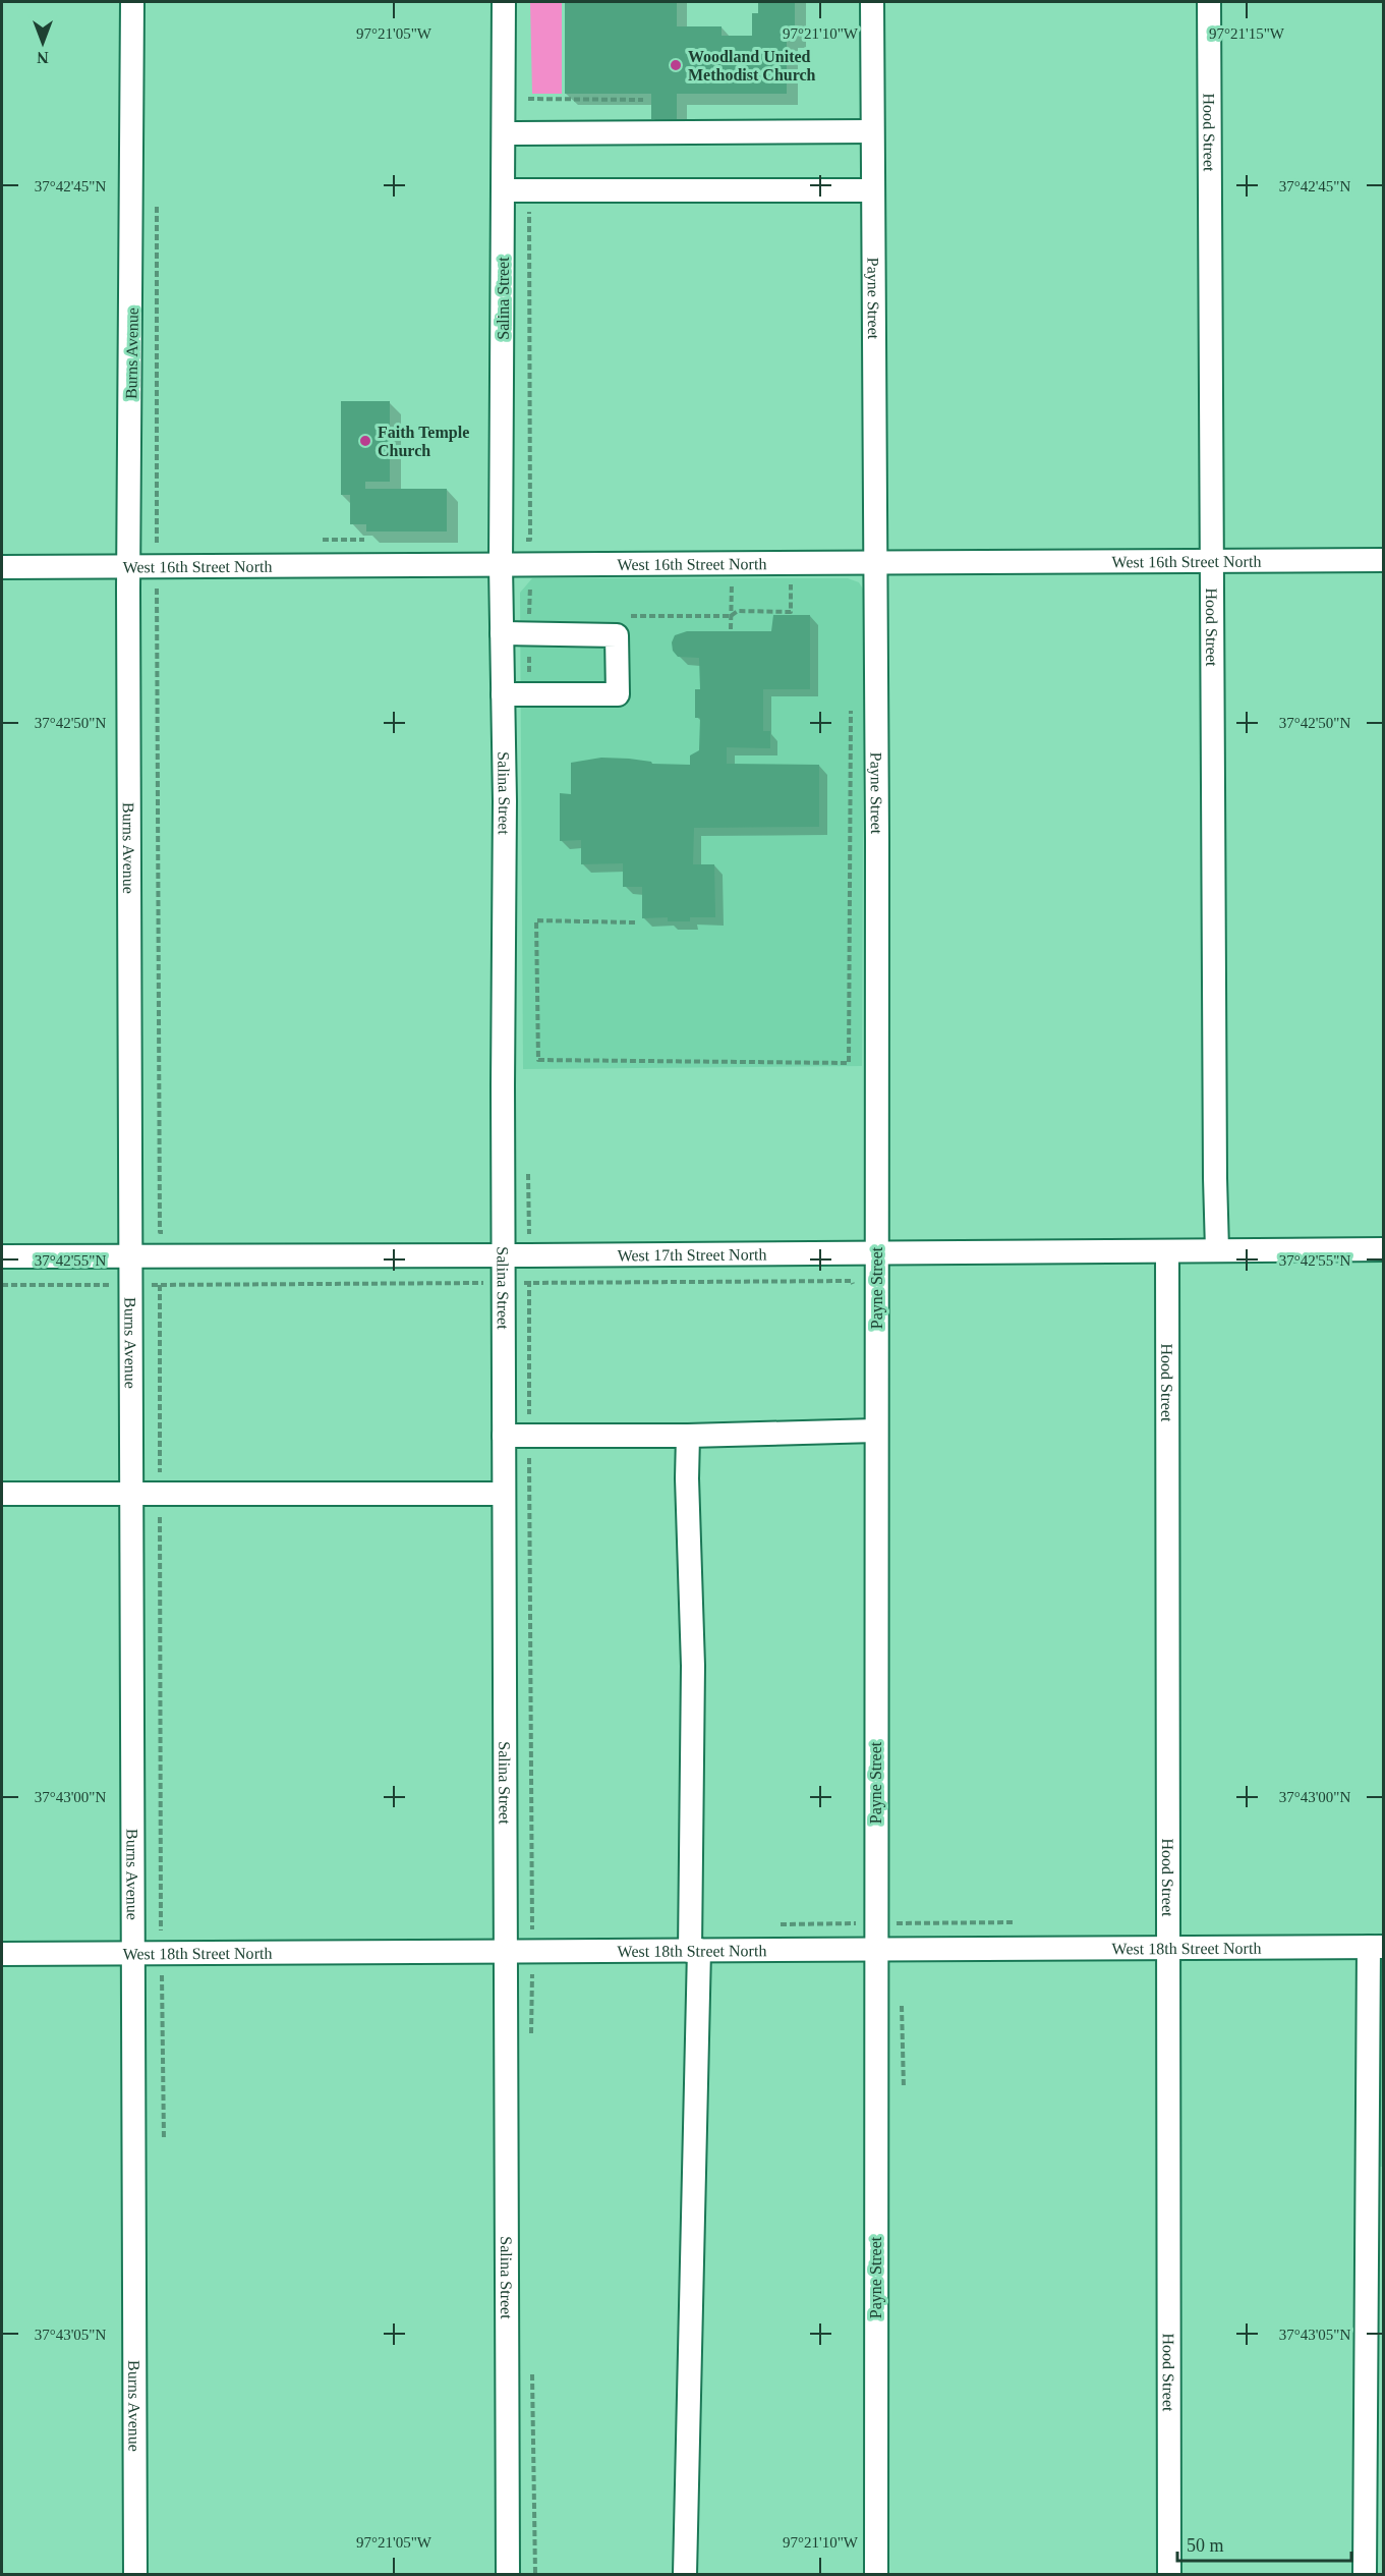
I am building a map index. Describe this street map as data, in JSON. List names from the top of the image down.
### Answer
{
  "streets": {
    "street": [
      "Hood Street",
      "Salina Street",
      "Payne Street",
      "Burns Avenue",
      "West 16th Street North",
      "West 17th Street North",
      "West 18th Street North"
    ]
  },
  "crossings": [
    ["Hood Street", "West 16th Street North"],
    ["Hood Street", "West 17th Street North"],
    ["Hood Street", "West 18th Street North"],
    ["Salina Street", "West 16th Street North"],
    ["Salina Street", "West 17th Street North"],
    ["Salina Street", "West 18th Street North"],
    ["Payne Street", "West 16th Street North"],
    ["Payne Street", "West 17th Street North"],
    ["Payne Street", "West 18th Street North"],
    ["Burns Avenue", "West 16th Street North"],
    ["Burns Avenue", "West 17th Street North"],
    ["Burns Avenue", "West 18th Street North"]
  ],
  "places": ["Woodland United Methodist Church", "Faith Temple Church"],
  "scale_bar": "50 m",
  "north": "bottom",
  "coordinates": [
    "97°21'05\"W",
    "97°21'10\"W",
    "97°21'15\"W",
    "37°42'45\"N",
    "37°42'50\"N",
    "37°42'55\"N",
    "37°43'00\"N",
    "37°43'05\"N"
  ]
}
